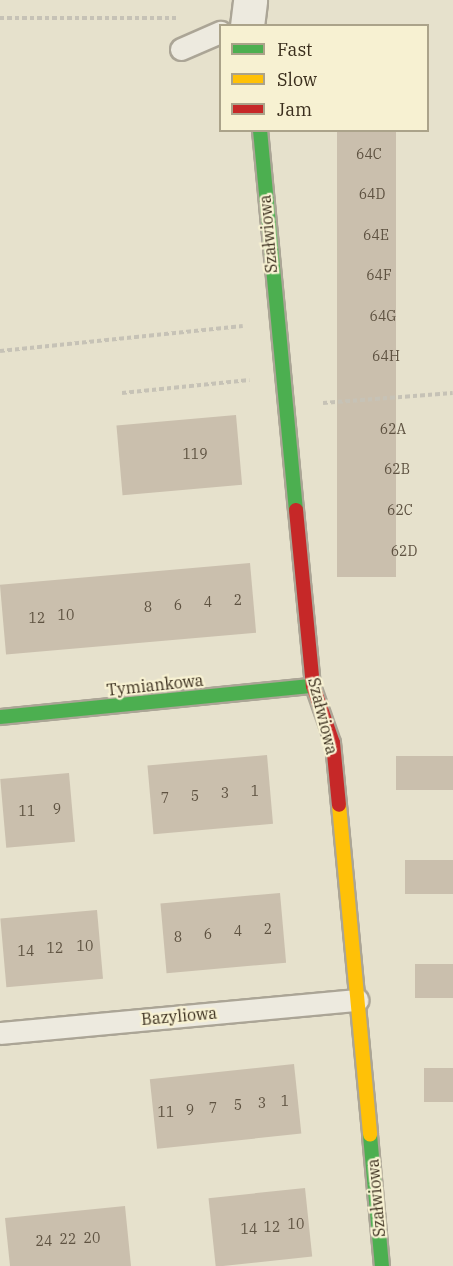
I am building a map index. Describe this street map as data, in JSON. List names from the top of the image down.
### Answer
{
  "streets": {
    "street": ["Szałwiowa", "Tymiankowa"],
    "lane": ["Bazyliowa"]
  },
  "crossings": [
    ["Szałwiowa", "Tymiankowa"],
    ["Szałwiowa", "Bazyliowa"]
  ],
  "house_numbers": [
    "64C",
    "64D",
    "64E",
    "64F",
    "64G",
    "64H",
    "62A",
    "119",
    "62B",
    "62C",
    "62D",
    "2",
    "4",
    "6",
    "8",
    "10",
    "12",
    "1",
    "3",
    "5",
    "7",
    "9",
    "11",
    "2",
    "4",
    "6",
    "8",
    "10",
    "12",
    "14",
    "1",
    "3",
    "5",
    "7",
    "9",
    "11",
    "10",
    "12",
    "14",
    "20",
    "22",
    "24"
  ],
  "legend": ["Fast", "Slow", "Jam"]
}
